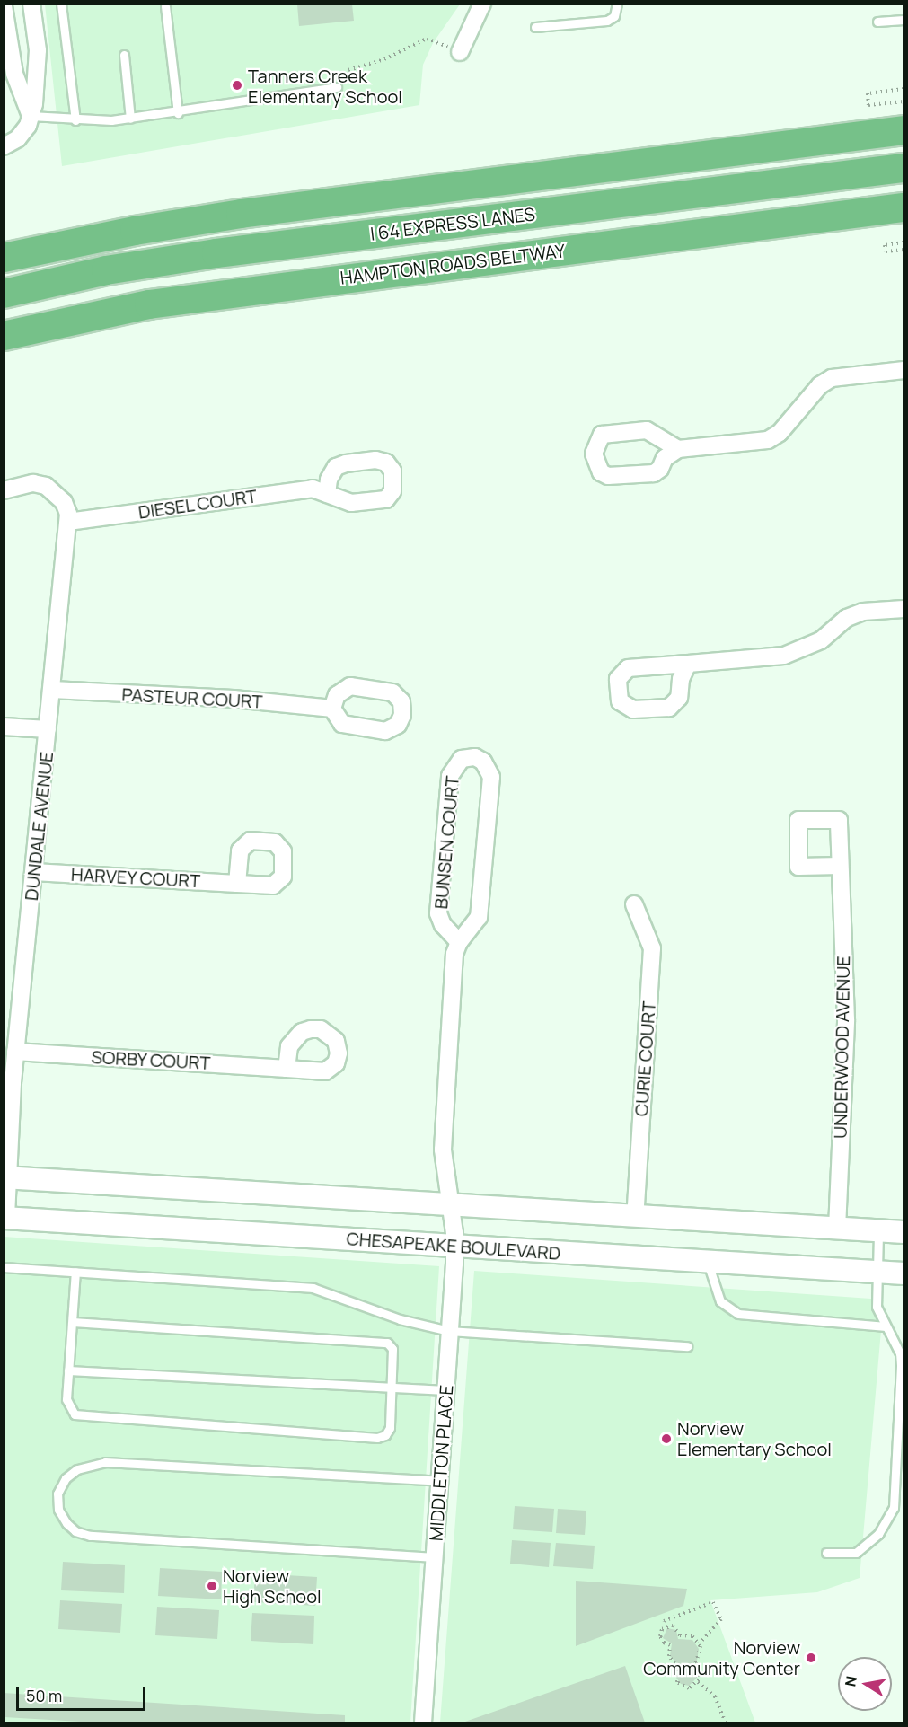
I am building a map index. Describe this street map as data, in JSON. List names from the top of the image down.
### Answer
{
  "streets": {
    "highway": ["I 64 EXPRESS LANES", "HAMPTON ROADS BELTWAY"],
    "main road": ["CHESAPEAKE BOULEVARD"],
    "street": [
      "DIESEL COURT",
      "PASTEUR COURT",
      "DUNDALE AVENUE",
      "BUNSEN COURT",
      "HARVEY COURT",
      "UNDERWOOD AVENUE",
      "CURIE COURT",
      "SORBY COURT",
      "MIDDLETON PLACE"
    ]
  },
  "crossings": [
    ["DIESEL COURT", "DUNDALE AVENUE"],
    ["PASTEUR COURT", "DUNDALE AVENUE"],
    ["DUNDALE AVENUE", "HARVEY COURT"],
    ["DUNDALE AVENUE", "SORBY COURT"],
    ["DUNDALE AVENUE", "CHESAPEAKE BOULEVARD"],
    ["BUNSEN COURT", "MIDDLETON PLACE"],
    ["CHESAPEAKE BOULEVARD", "MIDDLETON PLACE"]
  ],
  "places": [
    "Tanners Creek Elementary School",
    "Norview Elementary School",
    "Norview High School",
    "Norview Community Center"
  ],
  "scale_bar": "50 m",
  "north": "left"
}
